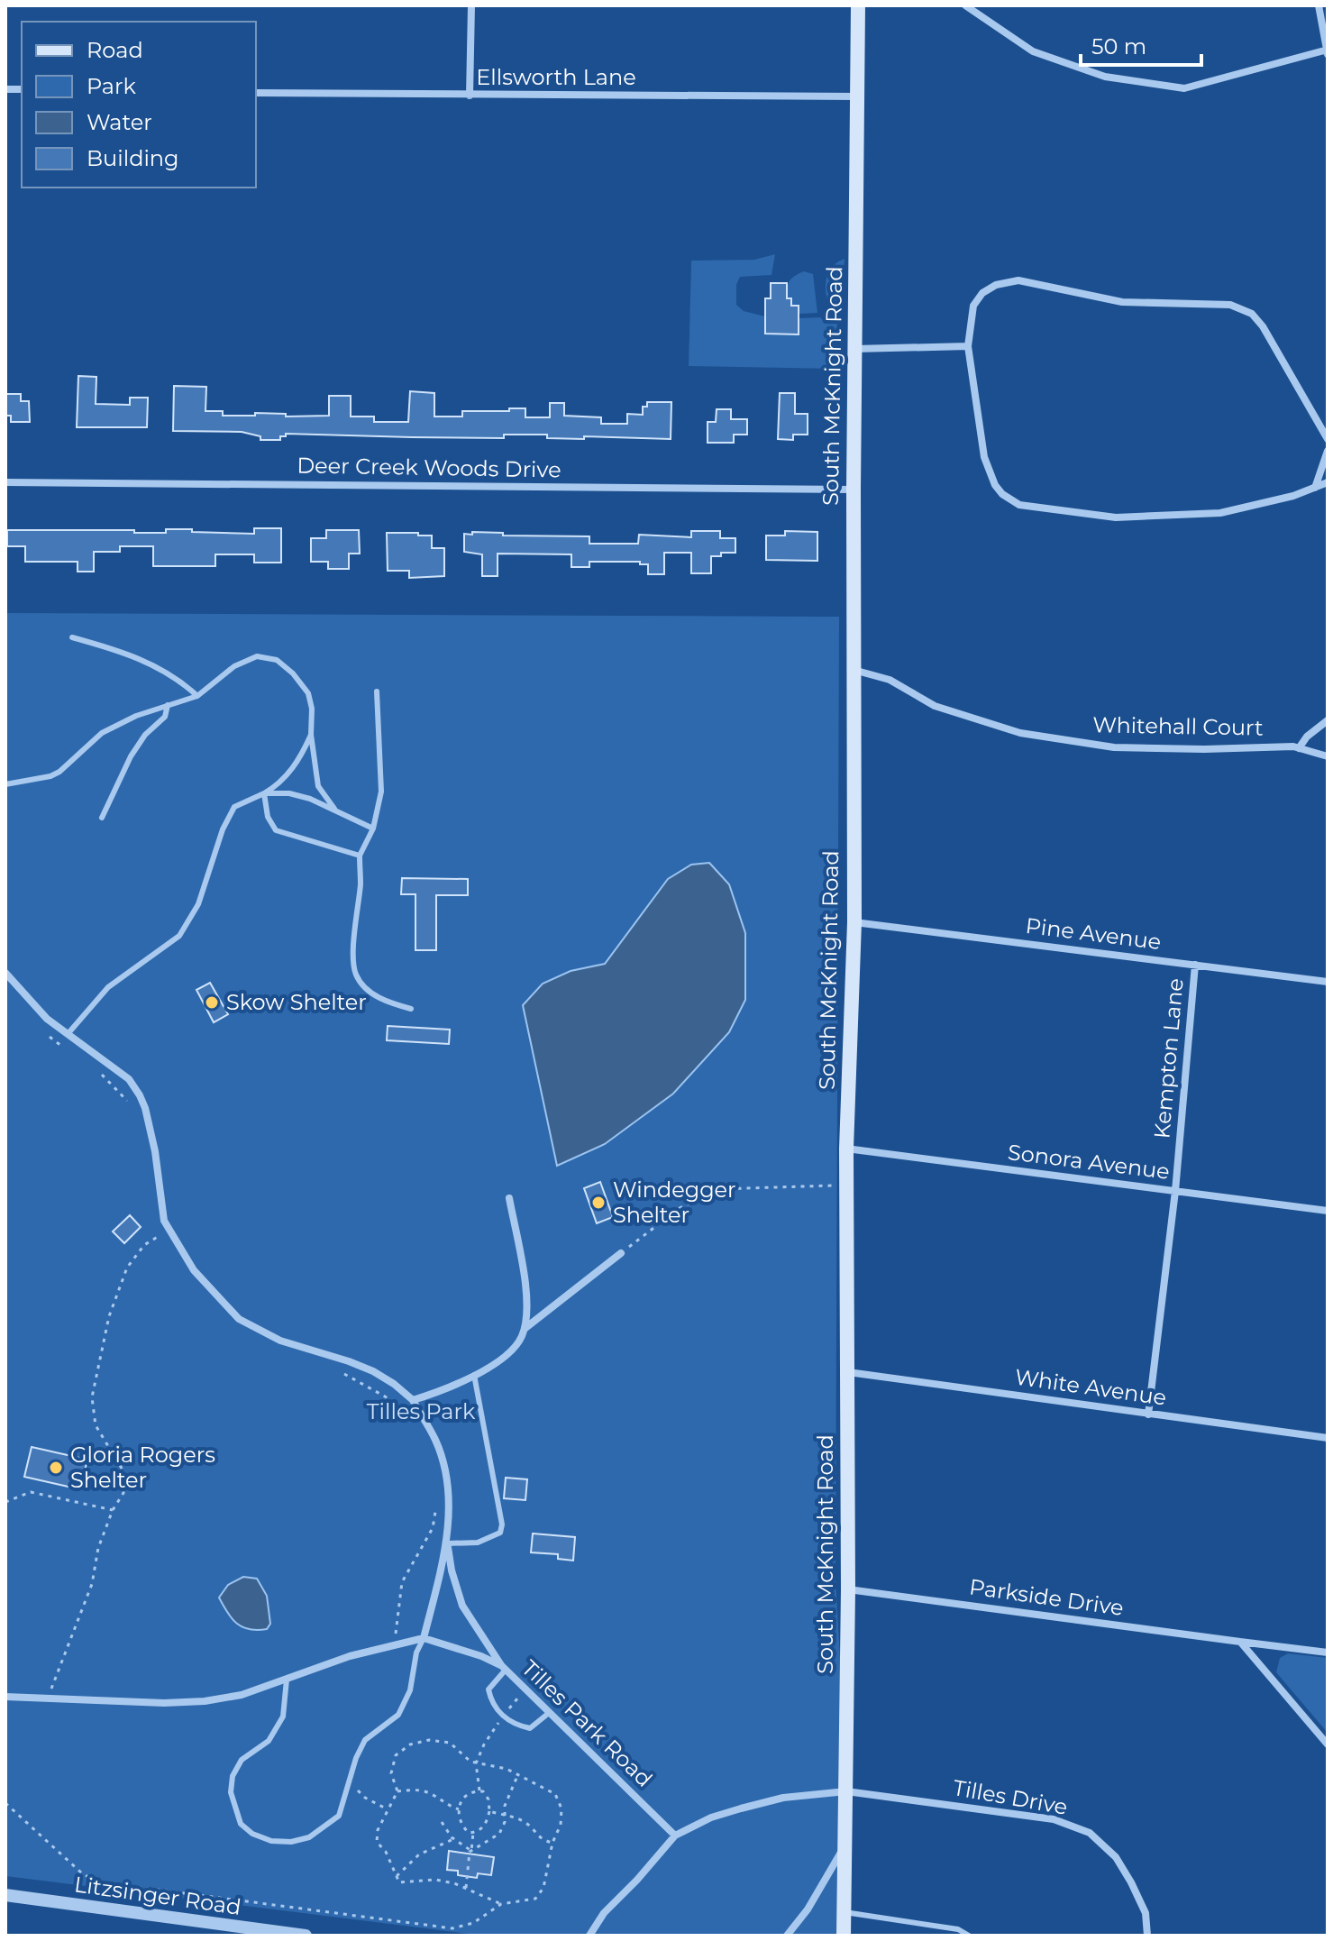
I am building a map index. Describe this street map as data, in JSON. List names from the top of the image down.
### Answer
{
  "streets": {
    "main road": ["South McKnight Road"],
    "street": [
      "Ellsworth Lane",
      "Deer Creek Woods Drive",
      "Whitehall Court",
      "Pine Avenue",
      "Kempton Lane",
      "Sonora Avenue",
      "White Avenue",
      "Parkside Drive",
      "Tilles Park Road",
      "Tilles Drive",
      "Litzsinger Road"
    ]
  },
  "crossings": [
    ["Ellsworth Lane", "South McKnight Road"],
    ["South McKnight Road", "Deer Creek Woods Drive"],
    ["South McKnight Road", "Whitehall Court"],
    ["South McKnight Road", "Pine Avenue"],
    ["South McKnight Road", "Sonora Avenue"],
    ["South McKnight Road", "White Avenue"],
    ["South McKnight Road", "Parkside Drive"],
    ["South McKnight Road", "Tilles Drive"],
    ["Pine Avenue", "Kempton Lane"],
    ["Kempton Lane", "Sonora Avenue"],
    ["Kempton Lane", "White Avenue"]
  ],
  "parks": ["Tilles Park"],
  "places": ["Skow Shelter", "Windegger Shelter", "Gloria Rogers Shelter"],
  "legend": [
    "Road",
    "Park",
    "Water",
    "Building"
  ],
  "scale_bar": "50 m"
}
